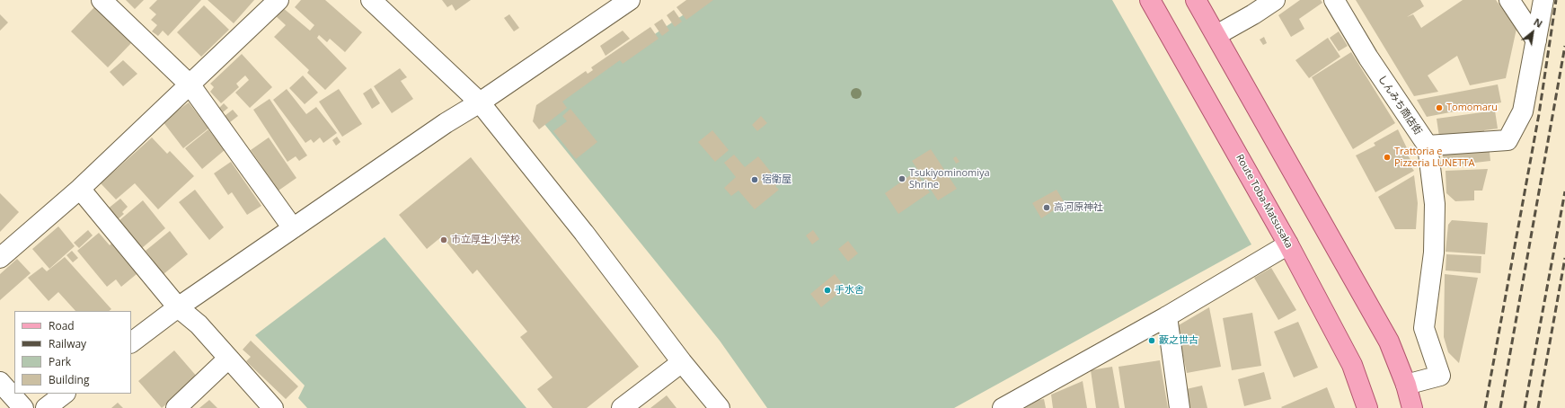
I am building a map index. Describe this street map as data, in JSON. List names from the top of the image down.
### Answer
{
  "streets": {
    "main road": ["Route Toba-Matsusaka"],
    "street": ["しんみち商店街"]
  },
  "places": [
    "Tomomaru",
    "Trattoria e Pizzeria LUNETTA",
    "Tsukiyominomiya Shrine",
    "宿衛屋",
    "高河原神社",
    "市立厚生小学校",
    "手水舎",
    "藪之世古"
  ],
  "legend": [
    "Road",
    "Railway",
    "Park",
    "Building"
  ],
  "north": "top right"
}
